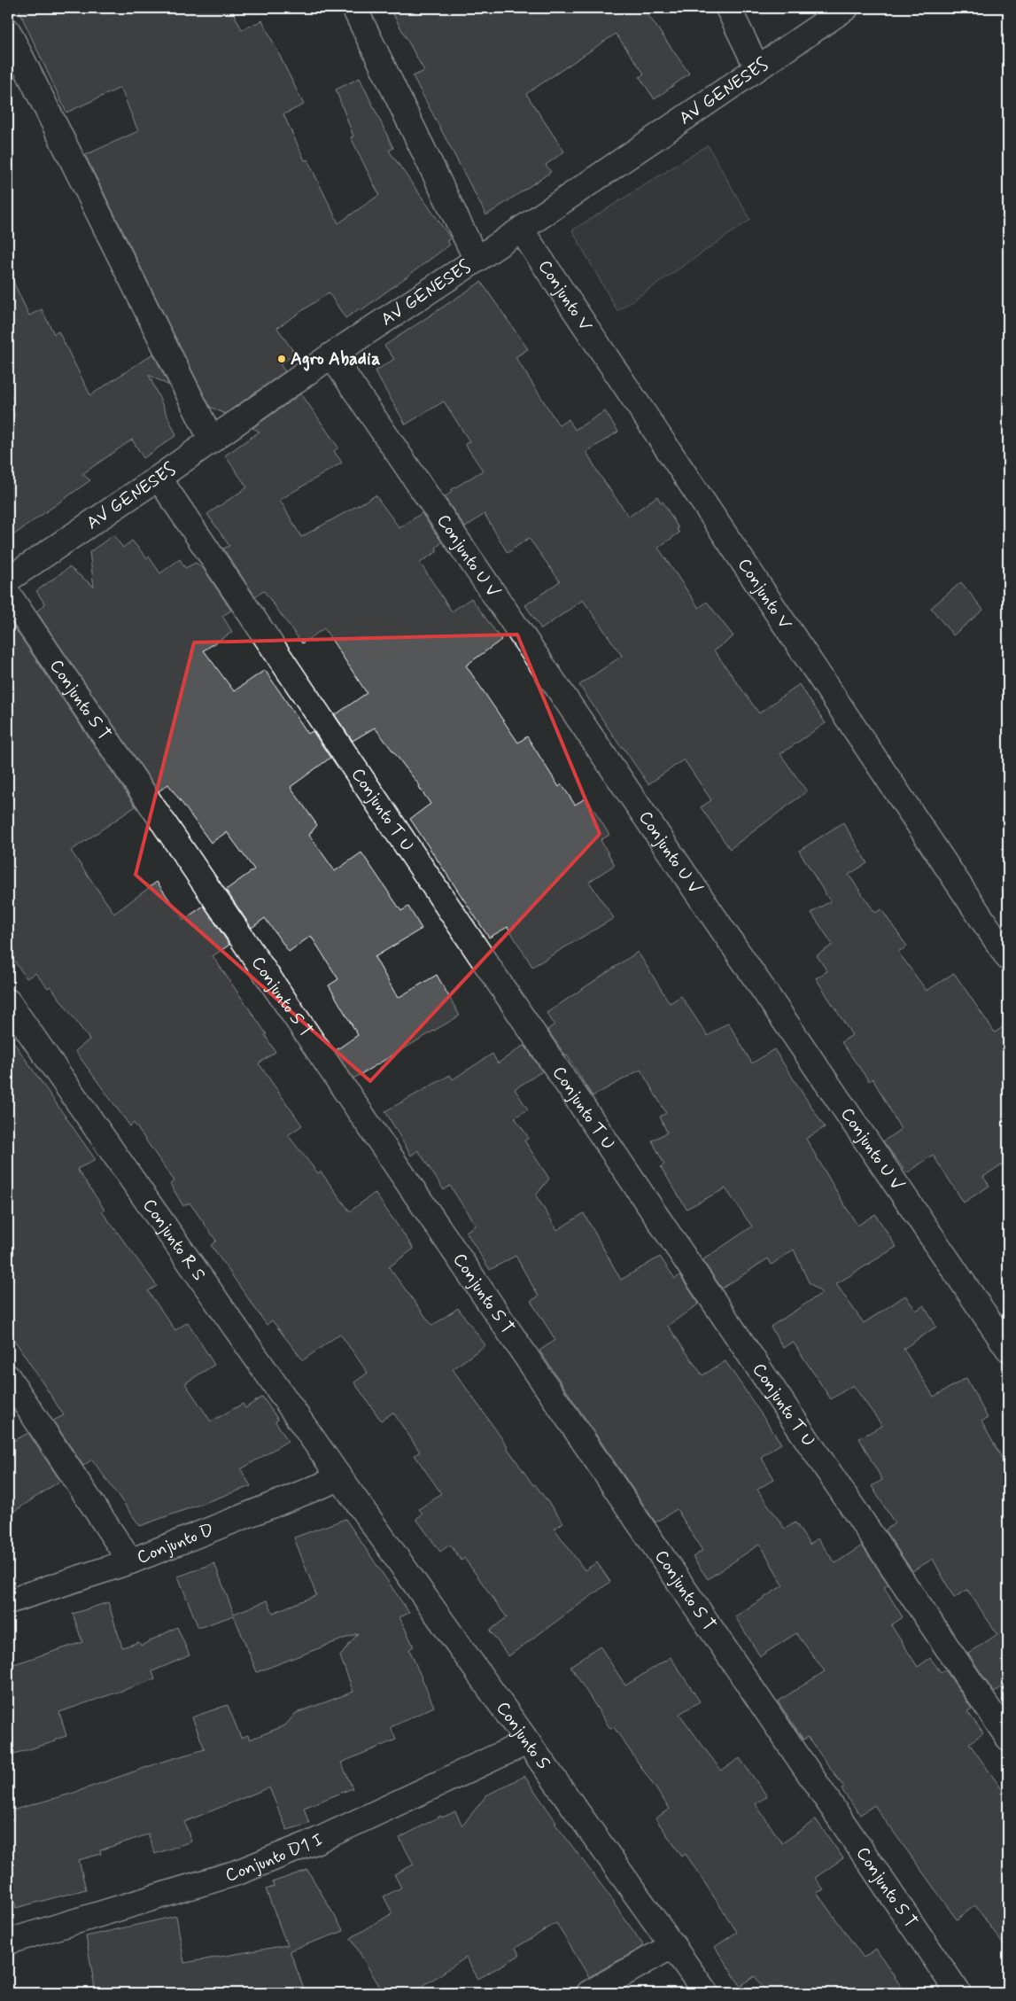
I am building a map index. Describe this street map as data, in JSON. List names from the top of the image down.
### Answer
{
  "streets": {
    "street": [
      "AV GENESES",
      "Conjunto V",
      "Conjunto U V",
      "Conjunto S T",
      "Conjunto T U",
      "Conjunto R S",
      "Conjunto D",
      "Conjunto S",
      "Conjunto D1 I"
    ]
  },
  "crossings": [
    ["AV GENESES", "Conjunto V"],
    ["AV GENESES", "Conjunto U V"],
    ["AV GENESES", "Conjunto T U"],
    ["Conjunto R S", "Conjunto D"],
    ["Conjunto R S", "Conjunto S"],
    ["Conjunto D", "Conjunto S"],
    ["Conjunto S", "Conjunto D1 I"]
  ],
  "places": ["Agro Abadia"]
}
